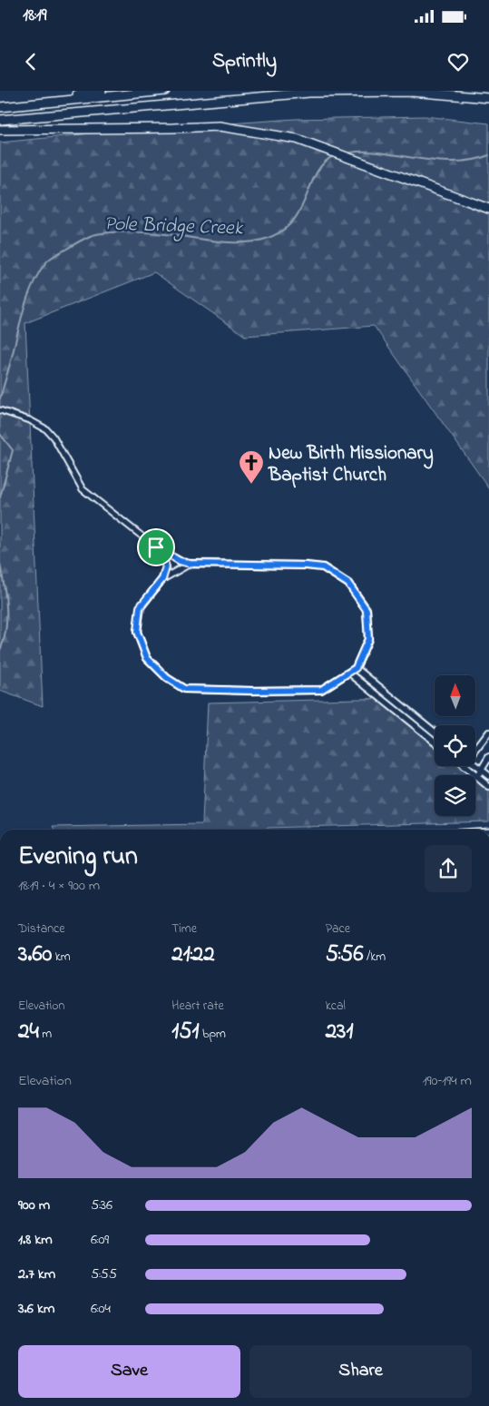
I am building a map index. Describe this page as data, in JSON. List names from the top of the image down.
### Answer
{
  "water": ["Pole Bridge Creek"],
  "places": {
    "church": ["New Birth Missionary Baptist Church"]
  },
  "north": "top",
  "page": {
    "status": "18:19",
    "header": "Sprintly",
    "heading": ["Evening run", "18:19 · 4 × 900 m"],
    "stats": [
      ["Distance", "3.60 km"],
      ["Time", "21:22"],
      ["Pace", "5:56 /km"],
      ["Elevation", "24 m"],
      ["Heart rate", "151 bpm"],
      ["kcal", "231"]
    ],
    "chart": ["Elevation", "190–194 m"],
    "list": [
      {
        "name": "900 m",
        "note": "5:36"
      },
      {
        "name": "1.8 km",
        "note": "6:09"
      },
      {
        "name": "2.7 km",
        "note": "5:55"
      },
      {
        "name": "3.6 km",
        "note": "6:04"
      }
    ],
    "buttons": ["Save", "Share"]
  }
}
